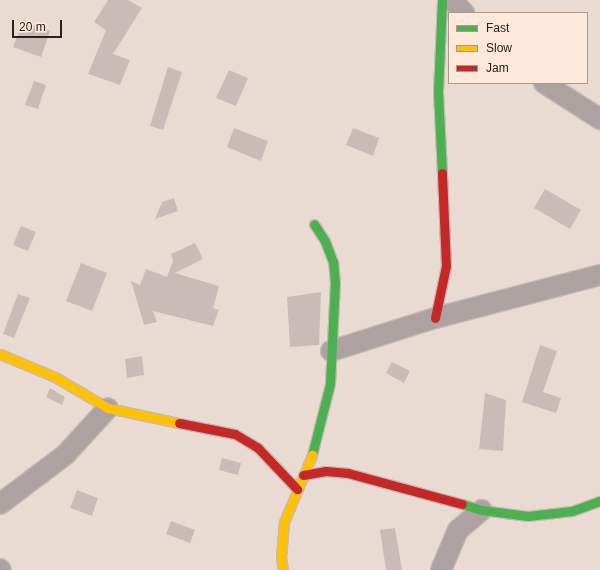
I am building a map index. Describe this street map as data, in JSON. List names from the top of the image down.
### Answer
{
  "legend": ["Fast", "Slow", "Jam"],
  "scale_bar": "20 m"
}
